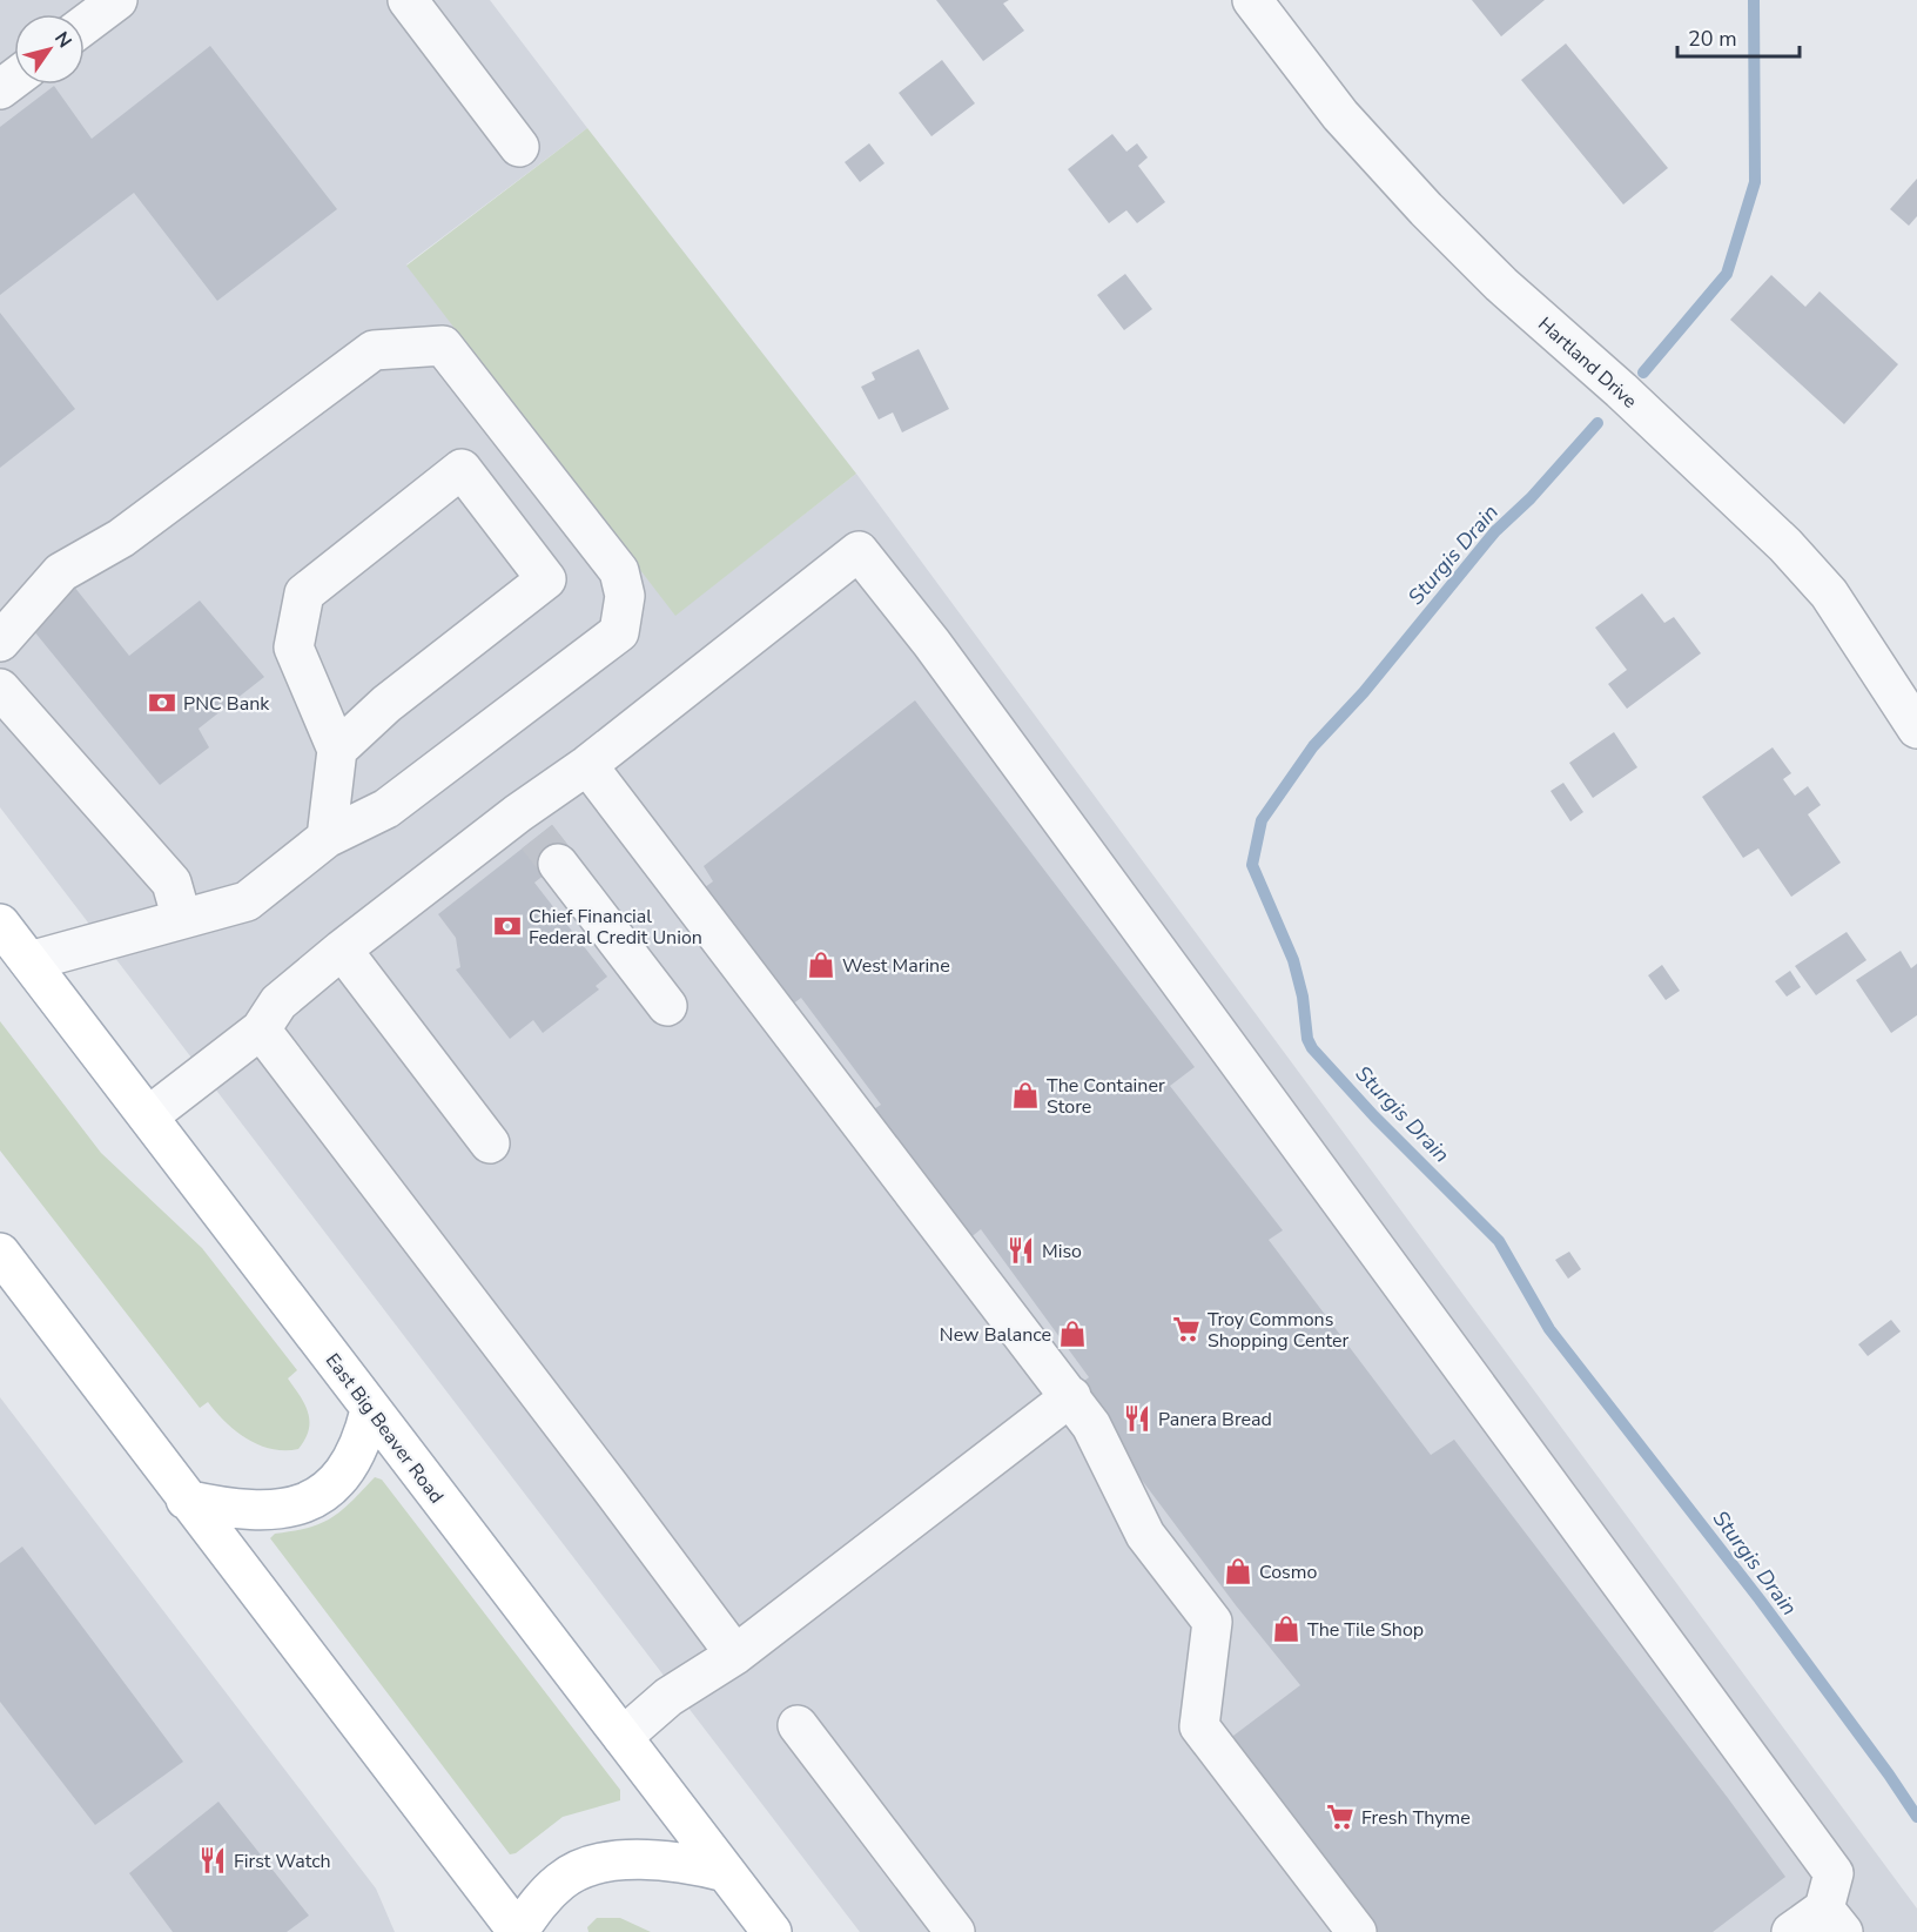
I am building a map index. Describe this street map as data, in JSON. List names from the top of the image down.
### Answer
{
  "streets": {
    "main road": ["East Big Beaver Road"],
    "street": ["Hartland Drive"]
  },
  "water": ["Sturgis Drain"],
  "places": {
    "bank": ["PNC Bank", "Chief Financial Federal Credit Union"],
    "shop": [
      "West Marine",
      "The Container Store",
      "New Balance",
      "Cosmo",
      "The Tile Shop"
    ],
    "restaurant": ["Miso", "Panera Bread", "First Watch"],
    "supermarket": ["Troy Commons Shopping Center", "Fresh Thyme"]
  },
  "scale_bar": "20 m",
  "north": "top right"
}
